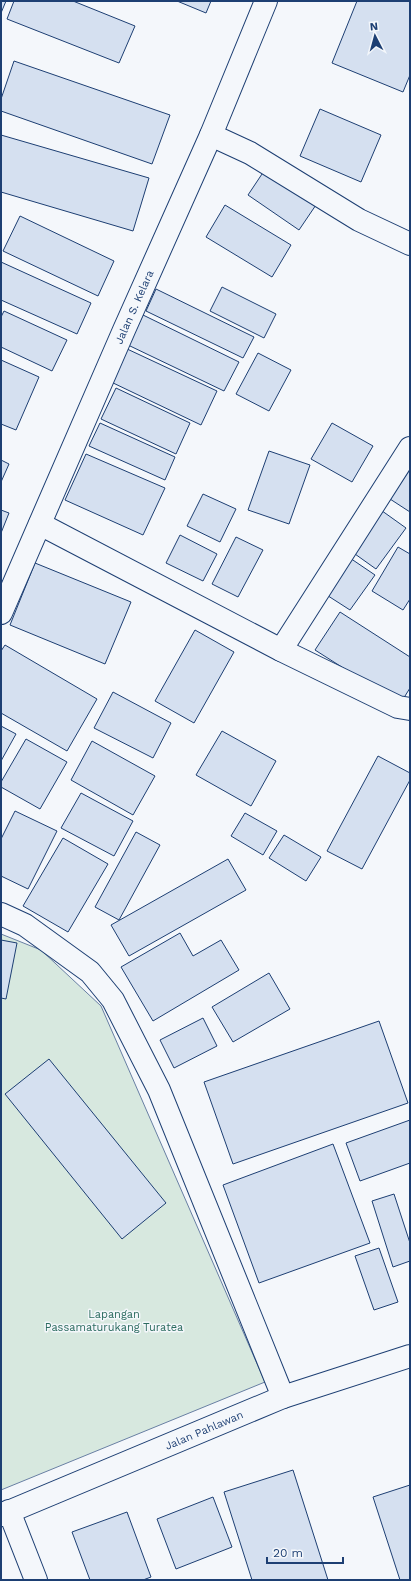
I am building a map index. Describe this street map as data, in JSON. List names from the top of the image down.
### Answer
{
  "streets": {
    "main road": ["Jalan S. Kelara", "Jalan Pahlawan"]
  },
  "parks": ["Lapangan Passamaturukang Turatea"],
  "scale_bar": "20 m",
  "north": "top"
}
